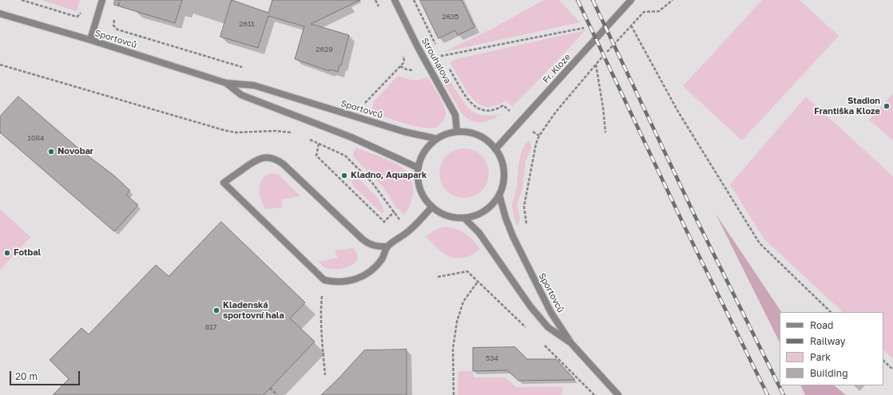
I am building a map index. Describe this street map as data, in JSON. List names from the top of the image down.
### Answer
{
  "streets": {
    "street": ["Sportovců", "Strouhalova", "Fr. Kloze"]
  },
  "crossings": [
    ["Sportovců", "Strouhalova"],
    ["Sportovců", "Fr. Kloze"],
    ["Strouhalova", "Fr. Kloze"]
  ],
  "places": [
    "Stadion Františka Kloze",
    "Novobar",
    "Kladno, Aquapark",
    "Fotbal",
    "Kladenská sportovní hala"
  ],
  "house_numbers": [
    "2635",
    "2611",
    "2629",
    "1084",
    "817",
    "534"
  ],
  "legend": [
    "Road",
    "Railway",
    "Park",
    "Building"
  ],
  "scale_bar": "20 m"
}
